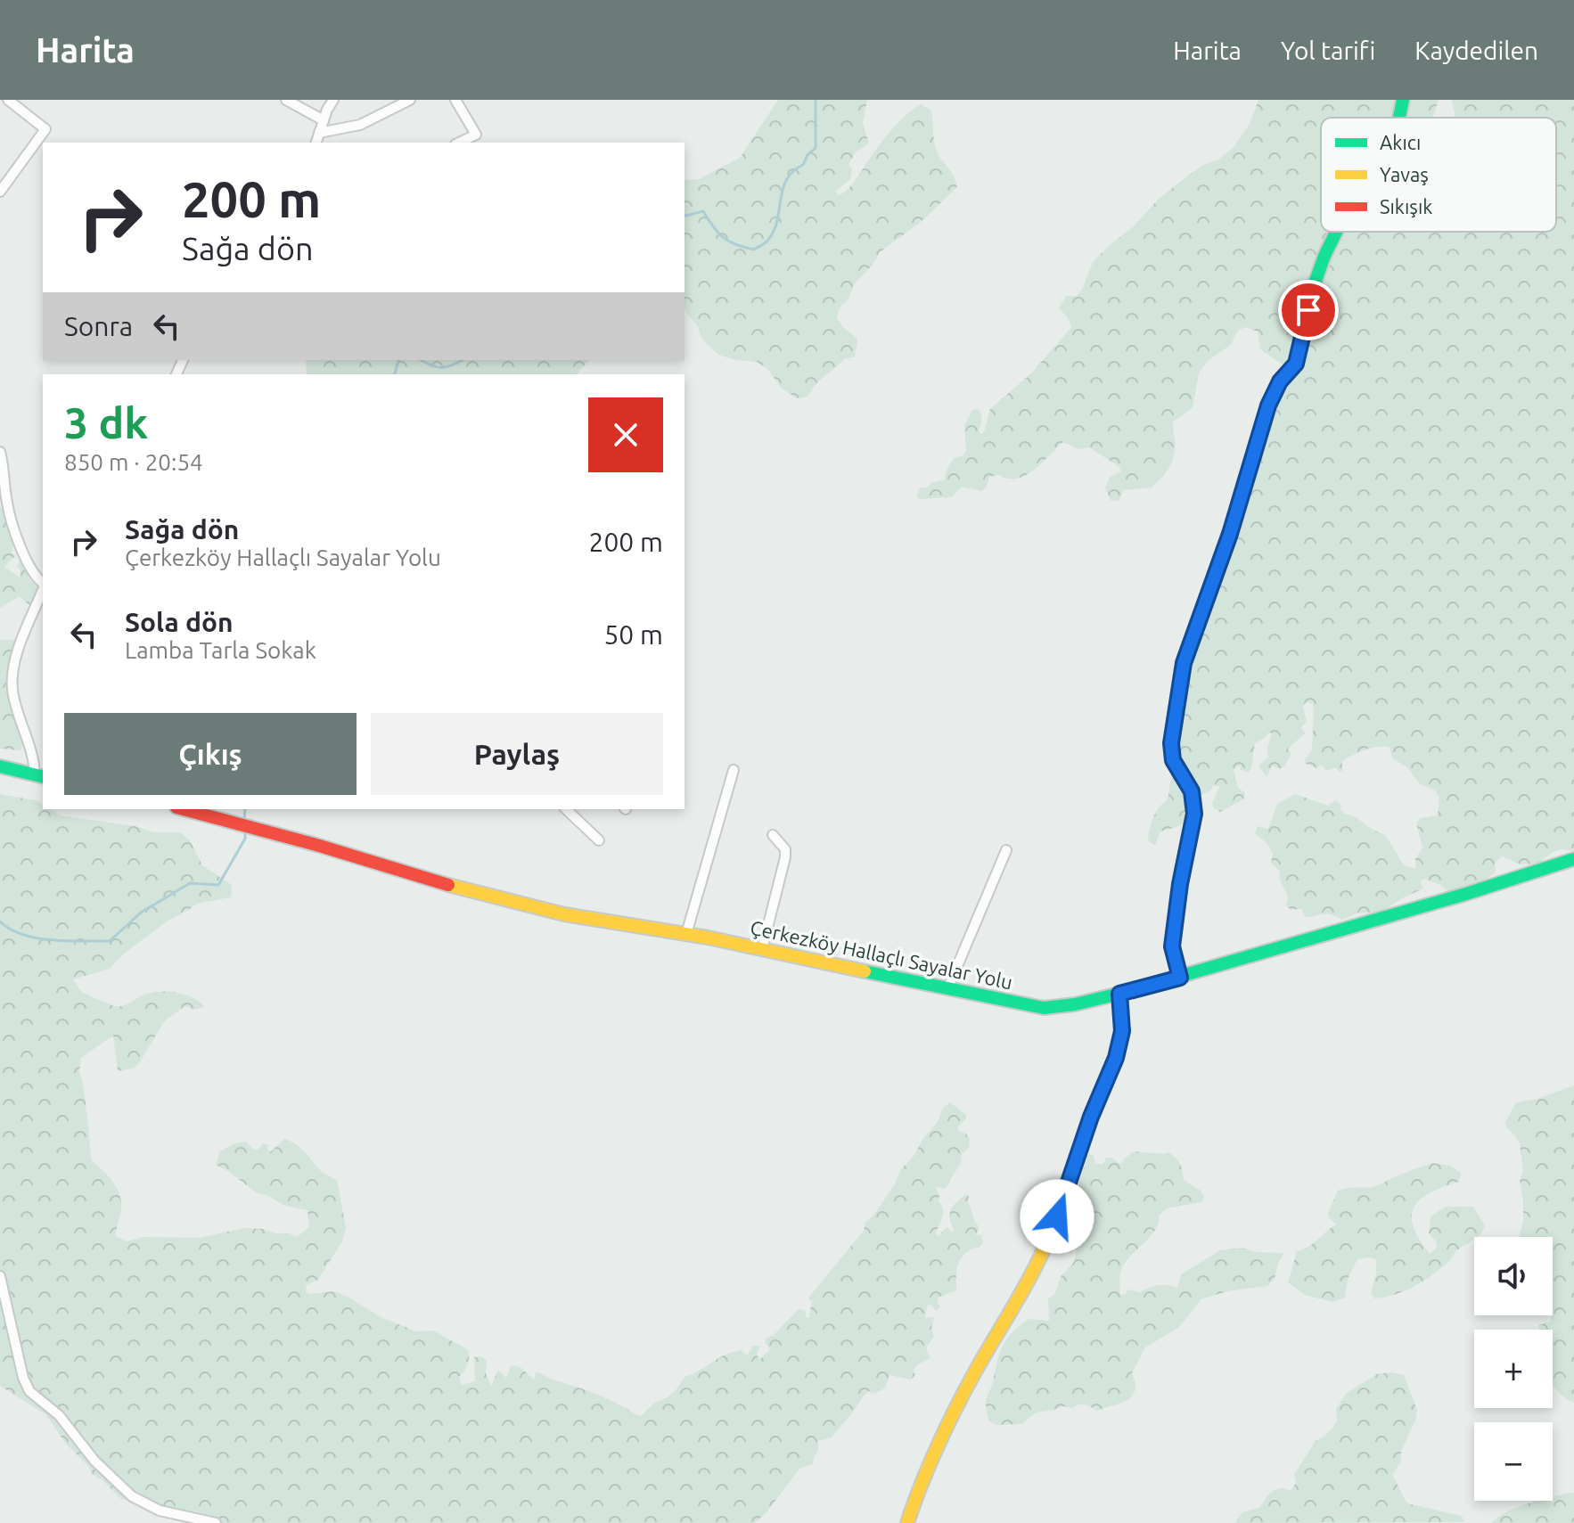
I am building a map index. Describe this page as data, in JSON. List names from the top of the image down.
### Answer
{
  "streets": {
    "street": ["Çerkezköy Hallaçlı Sayalar Yolu"]
  },
  "legend": ["Akıcı", "Yavaş", "Sıkışık"],
  "page": {
    "header": "Harita",
    "nav": ["Harita", "Yol tarifi", "Kaydedilen"],
    "turn": ["200 m", "Sağa dön"],
    "then": "Sonra",
    "heading": ["3 dk", "850 m · 20:54"],
    "list": [
      {
        "name": "Sağa dön",
        "note": "Çerkezköy Hallaçlı Sayalar Yolu",
        "value": "200 m"
      },
      {
        "name": "Sola dön",
        "note": "Lamba Tarla Sokak",
        "value": "50 m"
      }
    ],
    "buttons": ["Çıkış", "Paylaş"],
    "map_buttons": ["+", "−"]
  }
}
